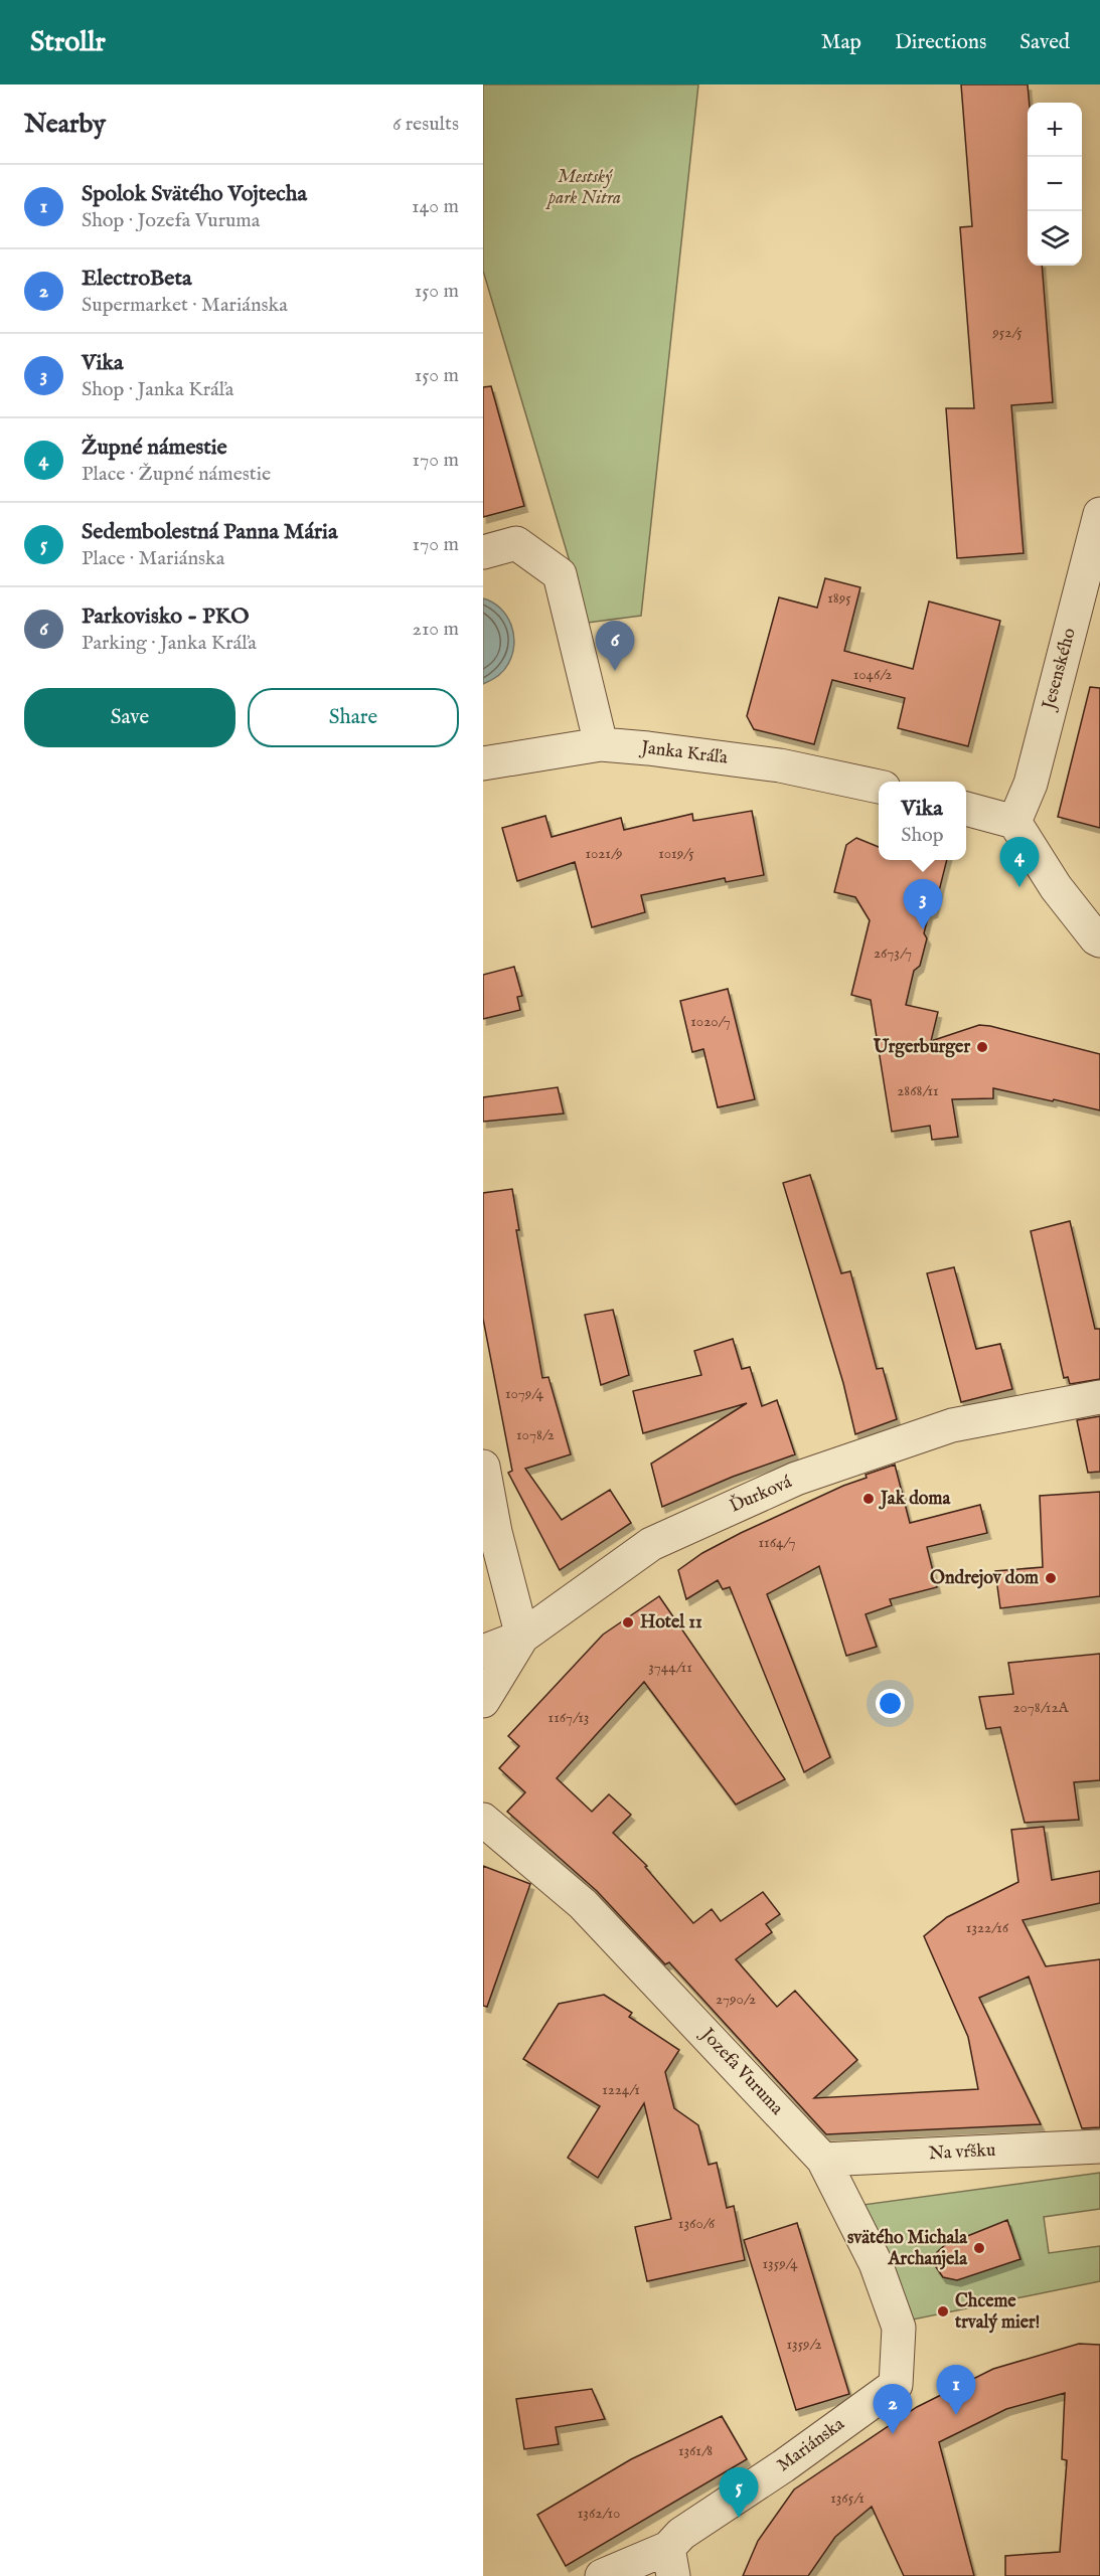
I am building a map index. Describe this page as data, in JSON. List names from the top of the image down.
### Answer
{
  "streets": {
    "street": [
      "Jesenského",
      "Janka Kráľa",
      "Ďurková",
      "Jozefa Vuruma",
      "Na vŕšku",
      "Mariánska"
    ]
  },
  "crossings": [
    ["Jozefa Vuruma", "Na vŕšku"],
    ["Jozefa Vuruma", "Mariánska"]
  ],
  "parks": ["Mestský park Nitra"],
  "places": [
    "Urgerburger",
    "Jak doma",
    "Ondrejov dom",
    "Hotel 11",
    "svätého Michala Archanjela",
    "Chceme trvalý mier!"
  ],
  "house_numbers": [
    "952/5",
    "1895",
    "1046/2",
    "1021/9",
    "1019/5",
    "2673/7",
    "1020/7",
    "2868/11",
    "1079/4",
    "1078/2",
    "1164/7",
    "3744/11",
    "2078/12A",
    "1167/13",
    "1322/16",
    "2790/2",
    "1224/1",
    "1360/6",
    "1359/4",
    "1359/2",
    "1361/8",
    "1365/1",
    "1362/10"
  ],
  "page": {
    "header": "Strollr",
    "nav": ["Map", "Directions", "Saved"],
    "heading": ["Nearby", "6 results"],
    "map_buttons": ["+", "−"],
    "list": [
      {
        "mark": "1",
        "name": "Spolok Svätého Vojtecha",
        "note": "Shop · Jozefa Vuruma",
        "value": "140 m"
      },
      {
        "mark": "2",
        "name": "ElectroBeta",
        "note": "Supermarket · Mariánska",
        "value": "150 m"
      },
      {
        "mark": "3",
        "name": "Vika",
        "note": "Shop · Janka Kráľa",
        "value": "150 m"
      },
      {
        "mark": "4",
        "name": "Župné námestie",
        "note": "Place · Župné námestie",
        "value": "170 m"
      },
      {
        "mark": "5",
        "name": "Sedembolestná Panna Mária",
        "note": "Place · Mariánska",
        "value": "170 m"
      },
      {
        "mark": "6",
        "name": "Parkovisko - PKO",
        "note": "Parking · Janka Kráľa",
        "value": "210 m"
      }
    ],
    "pins": [
      "6",
      "4",
      "3",
      "1",
      "2",
      "5"
    ],
    "buttons": ["Save", "Share"],
    "popup": ["Vika", "Shop"]
  }
}
